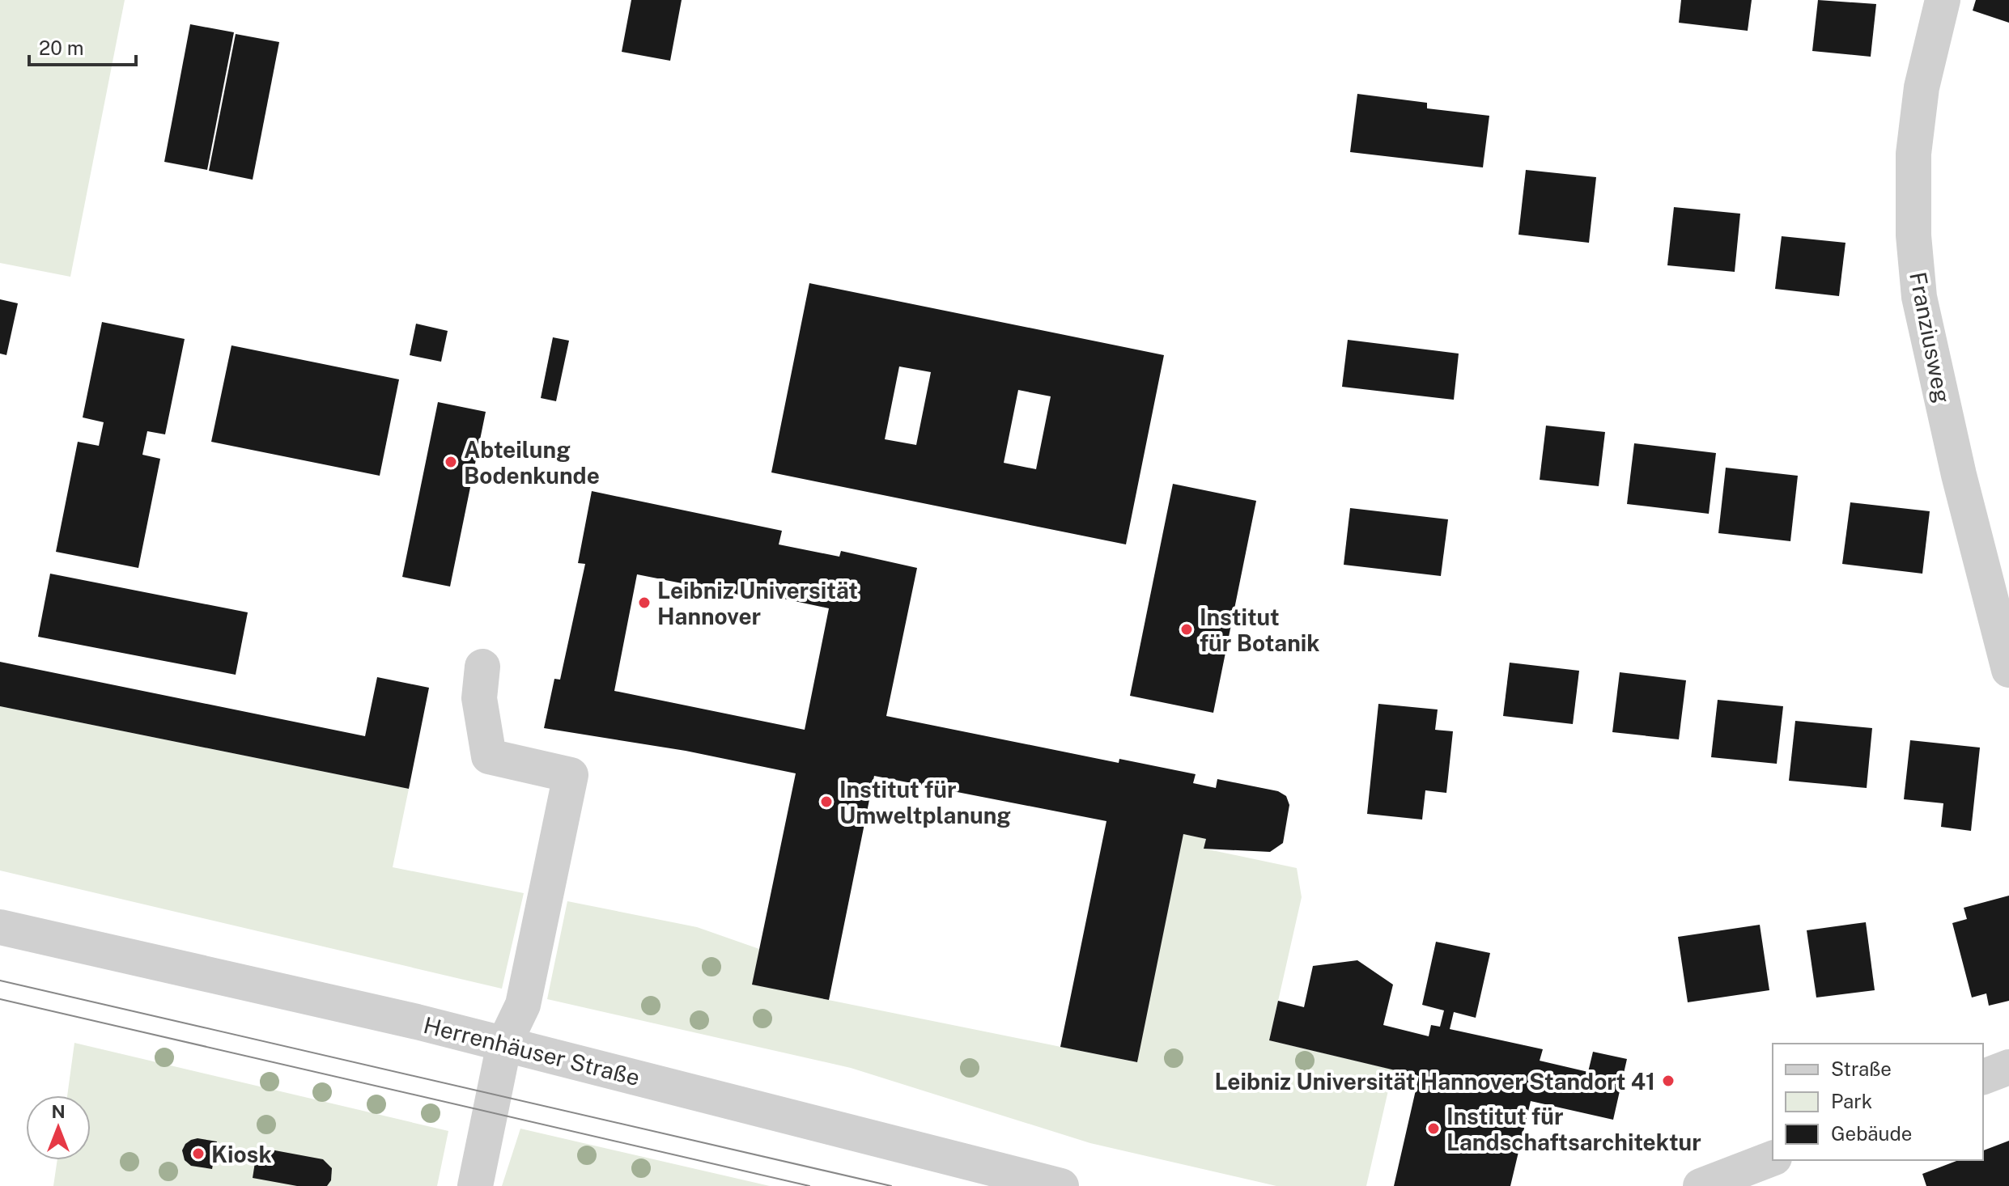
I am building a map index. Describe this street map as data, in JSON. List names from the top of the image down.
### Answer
{
  "streets": {
    "street": ["Franziusweg", "Herrenhäuser Straße"]
  },
  "places": [
    "Abteilung Bodenkunde",
    "Leibniz Universität Hannover",
    "Institut für Botanik",
    "Institut für Umweltplanung",
    "Leibniz Universität Hannover Standort 41",
    "Institut für Landschaftsarchitektur",
    "Kiosk"
  ],
  "legend": ["Straße", "Park", "Gebäude"],
  "scale_bar": "20 m",
  "north": "top"
}
